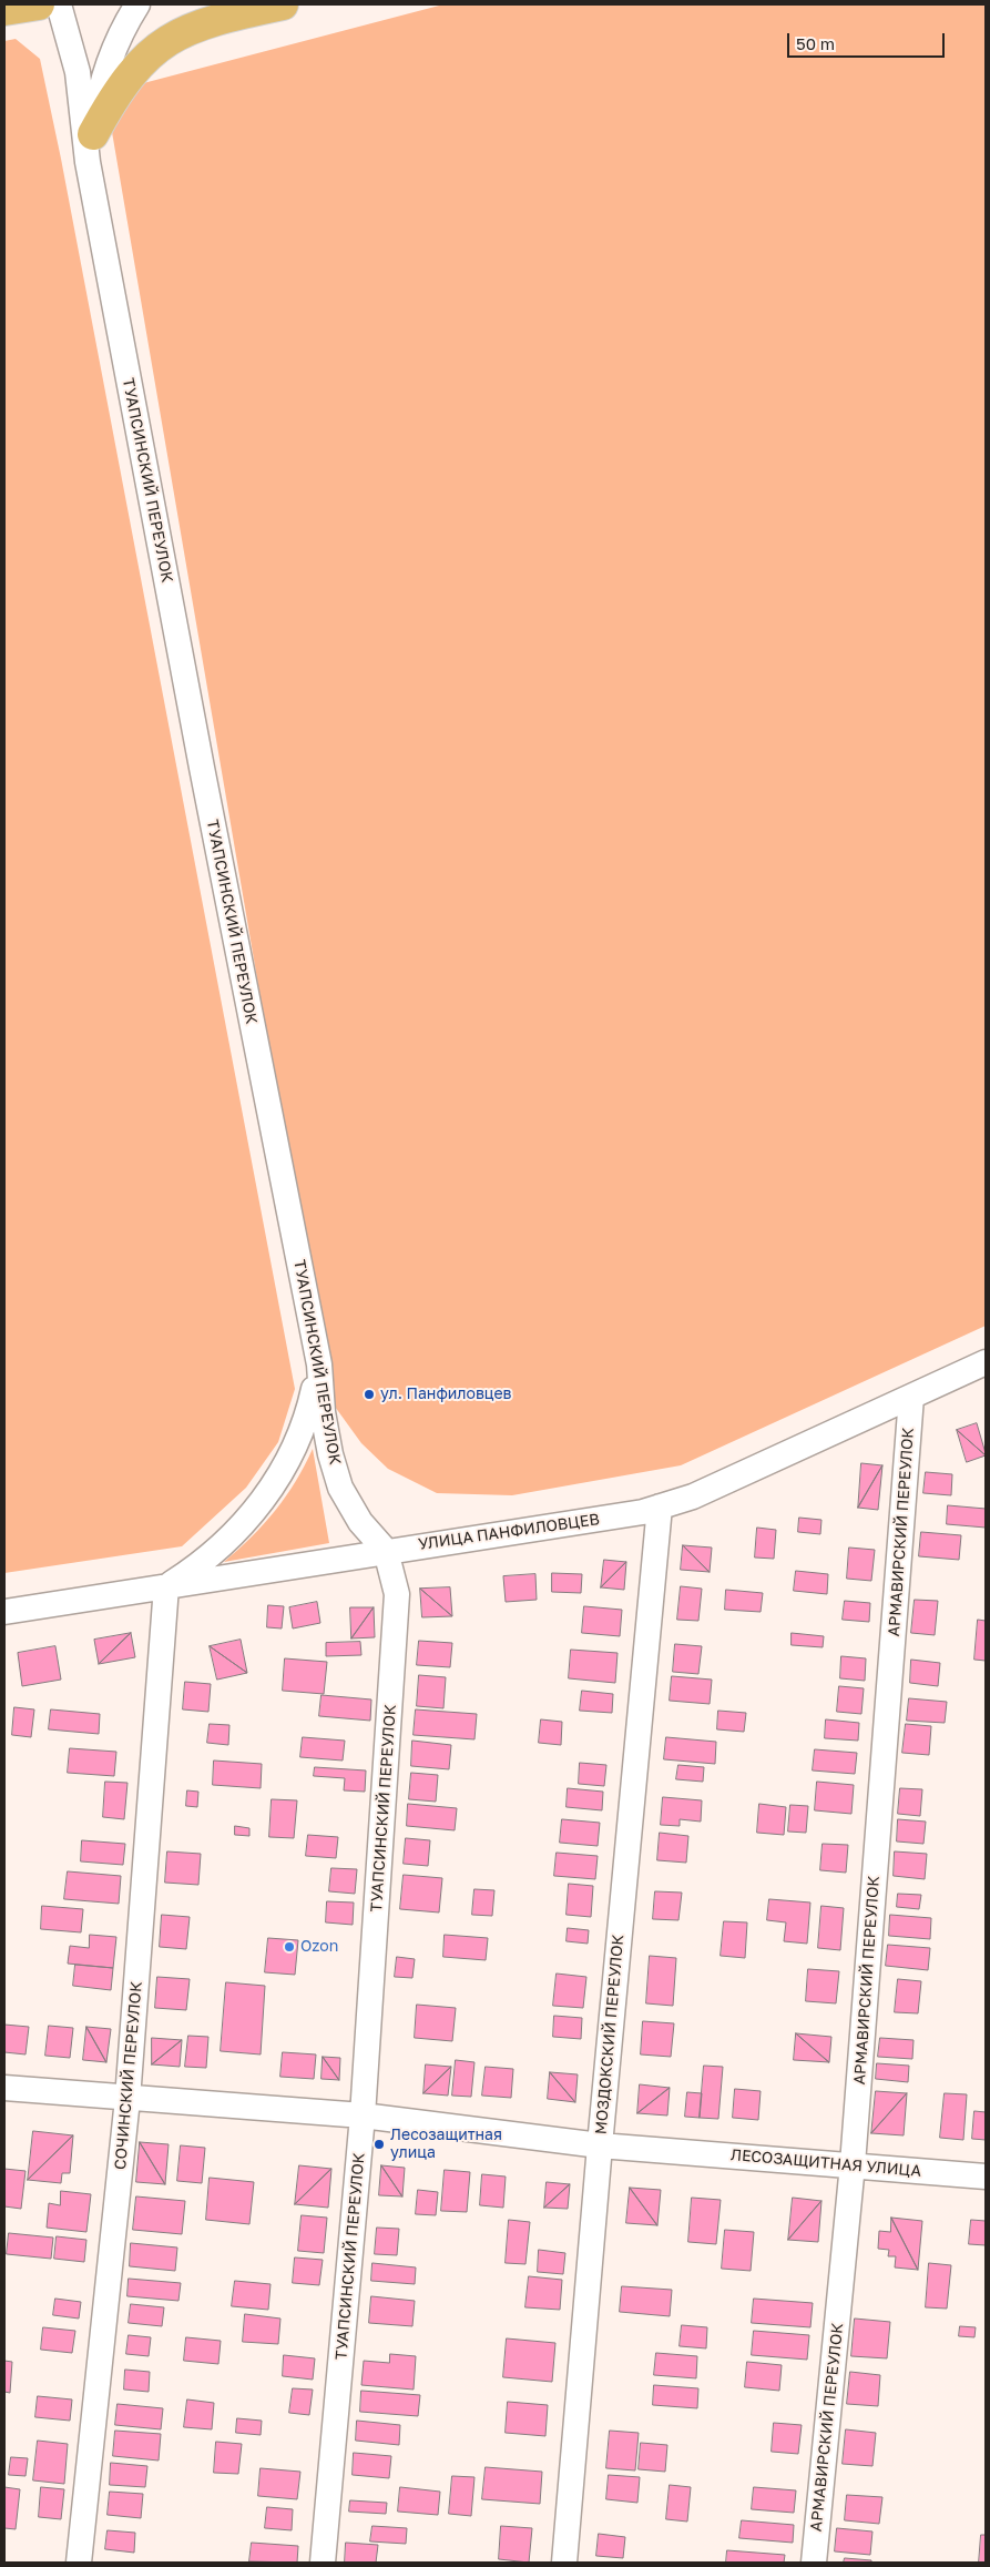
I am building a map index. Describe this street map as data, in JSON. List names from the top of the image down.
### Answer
{
  "streets": {
    "street": [
      "ТУАПСИНСКИЙ ПЕРЕУЛОК",
      "УЛИЦА ПАНФИЛОВЦЕВ",
      "АРМАВИРСКИЙ ПЕРЕУЛОК",
      "МОЗДОКСКИЙ ПЕРЕУЛОК",
      "СОЧИНСКИЙ ПЕРЕУЛОК",
      "ЛЕСОЗАЩИТНАЯ УЛИЦА"
    ]
  },
  "crossings": [
    ["ТУАПСИНСКИЙ ПЕРЕУЛОК", "УЛИЦА ПАНФИЛОВЦЕВ"],
    ["ТУАПСИНСКИЙ ПЕРЕУЛОК", "ЛЕСОЗАЩИТНАЯ УЛИЦА"],
    ["УЛИЦА ПАНФИЛОВЦЕВ", "АРМАВИРСКИЙ ПЕРЕУЛОК"],
    ["УЛИЦА ПАНФИЛОВЦЕВ", "МОЗДОКСКИЙ ПЕРЕУЛОК"],
    ["УЛИЦА ПАНФИЛОВЦЕВ", "СОЧИНСКИЙ ПЕРЕУЛОК"],
    ["АРМАВИРСКИЙ ПЕРЕУЛОК", "ЛЕСОЗАЩИТНАЯ УЛИЦА"],
    ["МОЗДОКСКИЙ ПЕРЕУЛОК", "ЛЕСОЗАЩИТНАЯ УЛИЦА"],
    ["СОЧИНСКИЙ ПЕРЕУЛОК", "ЛЕСОЗАЩИТНАЯ УЛИЦА"]
  ],
  "places": ["ул. Панфиловцев", "Ozon", "Лесозащитная улица"],
  "scale_bar": "50 m"
}
